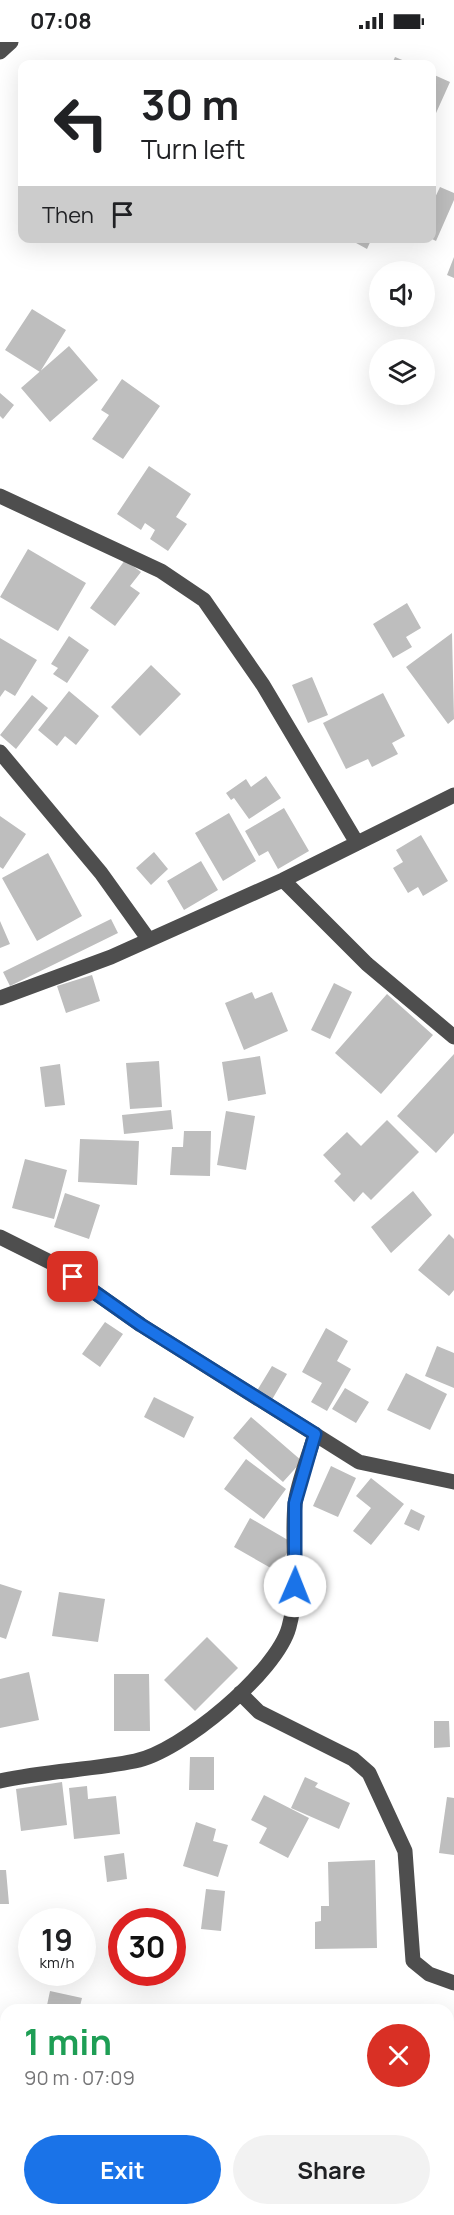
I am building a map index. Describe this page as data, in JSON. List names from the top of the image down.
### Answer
{
  "page": {
    "status": "07:08",
    "turn": ["30 m", "Turn left"],
    "then": "Then",
    "speed": "19 km/h",
    "limit": "30",
    "heading": ["1 min", "90 m · 07:09"],
    "buttons": ["Exit", "Share"]
  }
}
